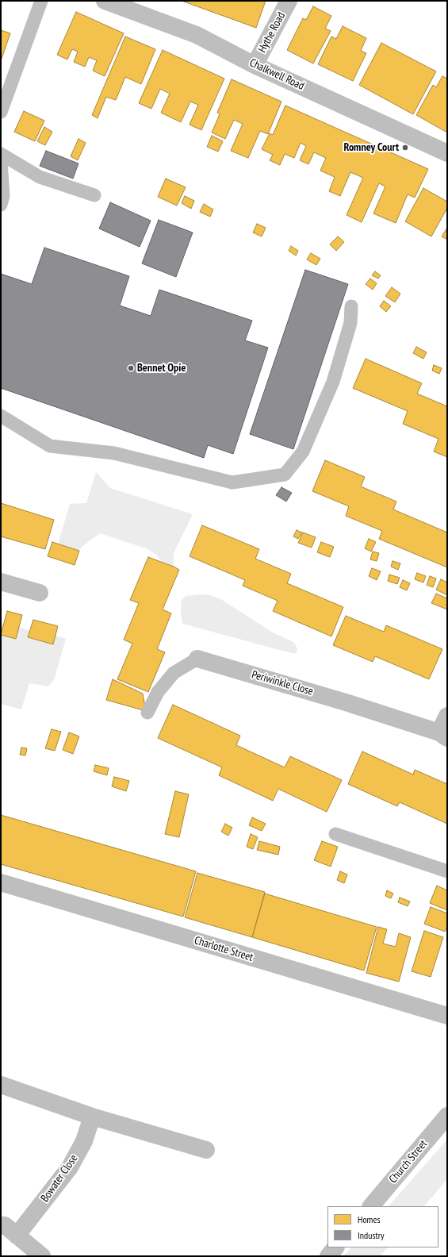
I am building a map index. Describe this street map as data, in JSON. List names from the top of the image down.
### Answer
{
  "streets": {
    "street": [
      "Hythe Road",
      "Chalkwell Road",
      "Periwinkle Close",
      "Charlotte Street",
      "Church Street",
      "Bowater Close"
    ]
  },
  "crossings": [
    ["Hythe Road", "Chalkwell Road"]
  ],
  "places": ["Romney Court", "Bennet Opie"],
  "legend": ["Homes", "Industry"]
}
